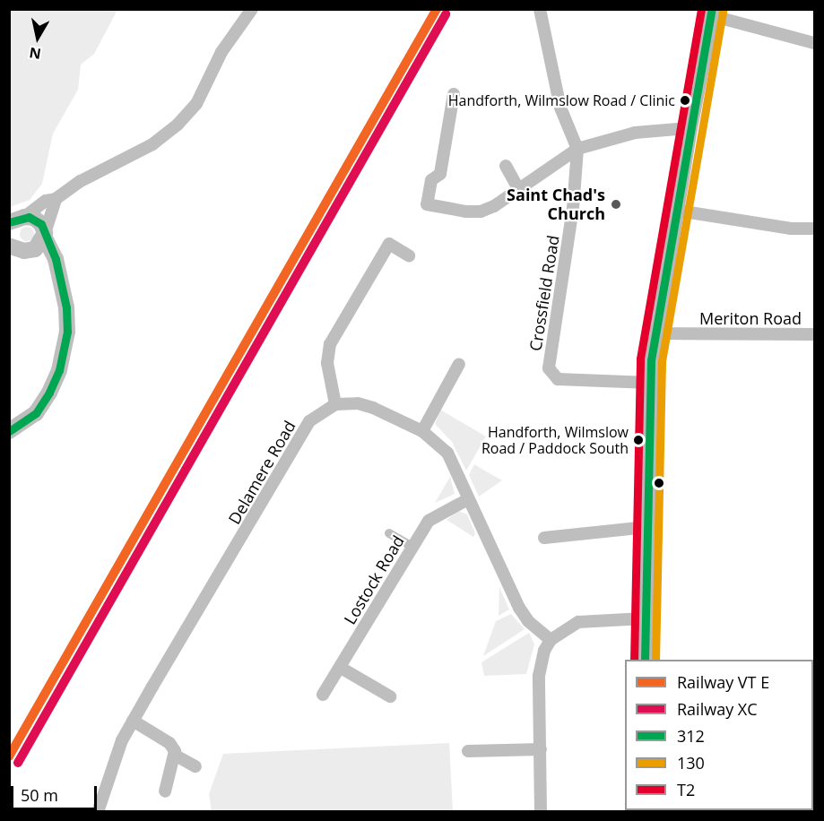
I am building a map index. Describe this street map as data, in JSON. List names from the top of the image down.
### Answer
{
  "streets": {
    "street": [
      "Crossfield Road",
      "Meriton Road",
      "Delamere Road",
      "Lostock Road"
    ]
  },
  "places": ["Handforth, Wilmslow Road / Clinic", "Saint Chad's Church", "Handforth, Wilmslow Road / Paddock South"],
  "lines": [
    "transit line 312",
    "transit line T2",
    "transit line 130",
    "rail line XC"
  ],
  "legend": [
    "Railway VT E",
    "Railway XC",
    "312",
    "130",
    "T2"
  ],
  "scale_bar": "50 m",
  "north": "bottom"
}
